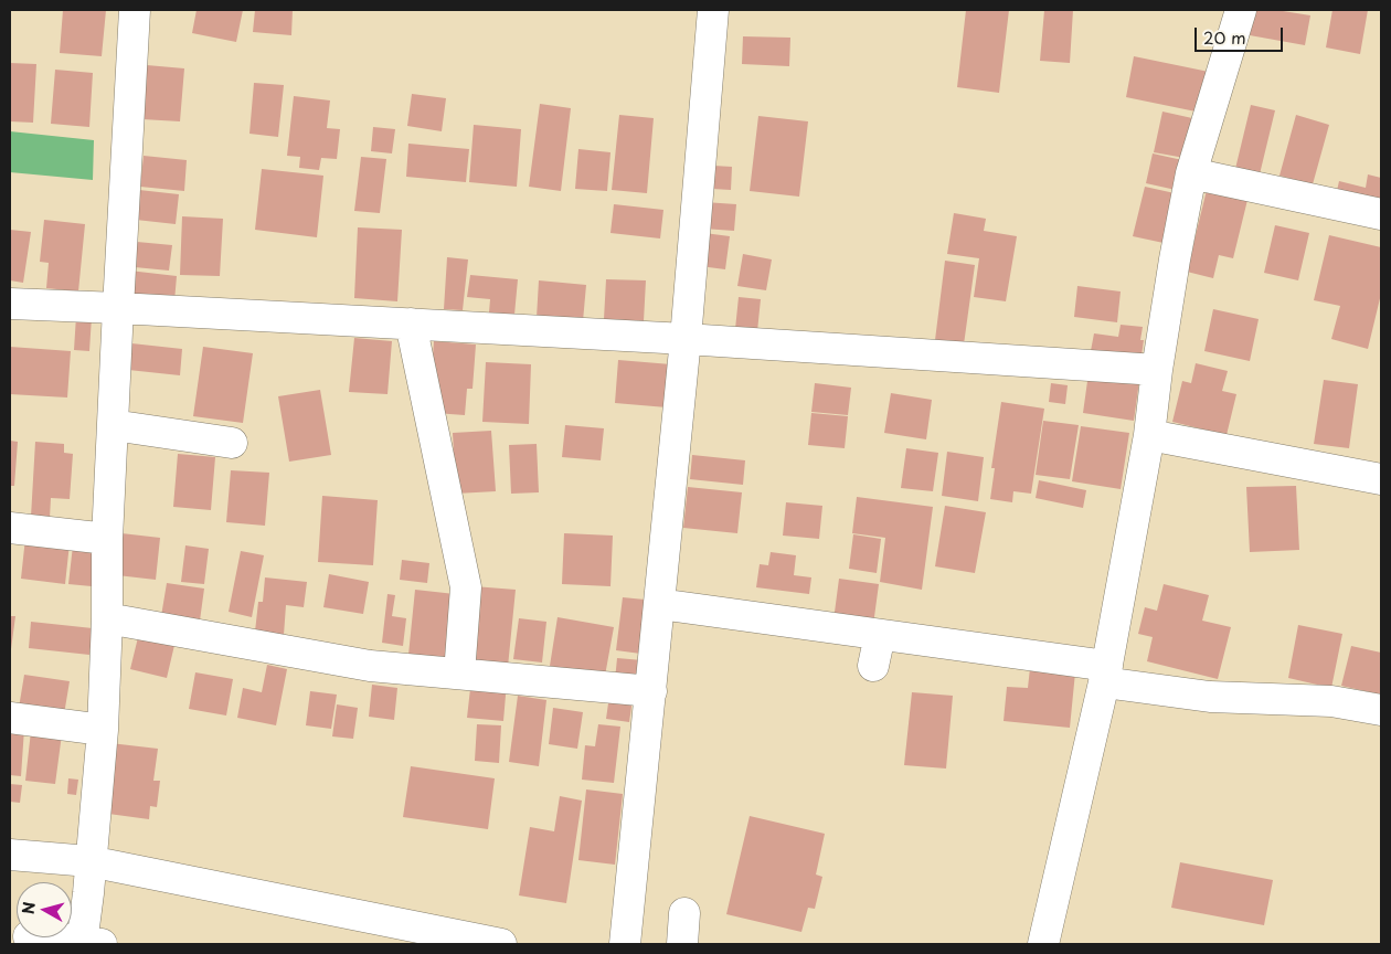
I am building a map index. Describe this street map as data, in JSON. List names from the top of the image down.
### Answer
{
  "scale_bar": "20 m",
  "north": "left"
}
